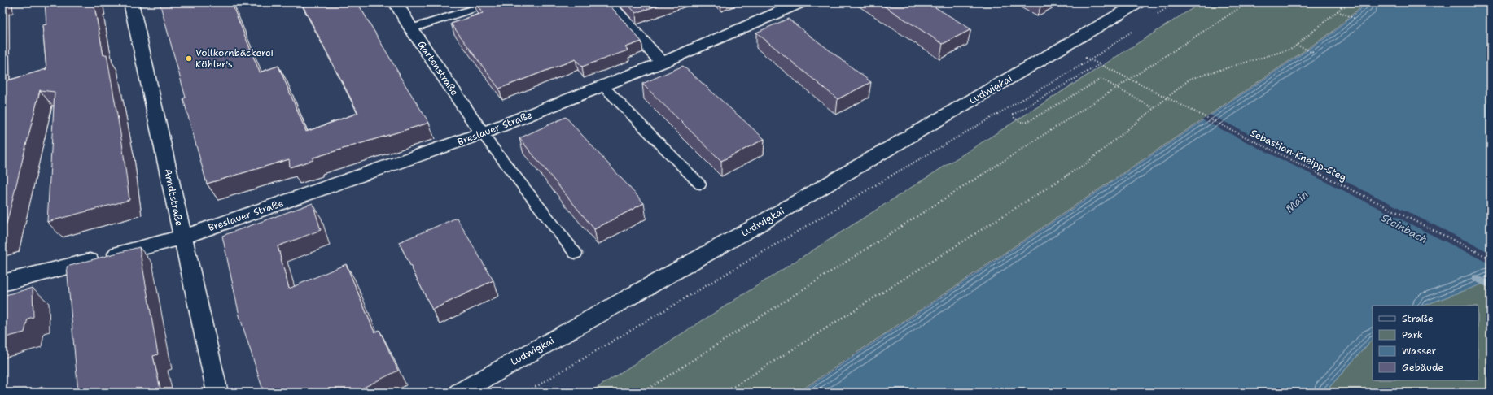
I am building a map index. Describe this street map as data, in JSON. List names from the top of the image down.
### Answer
{
  "streets": {
    "street": [
      "Gartenstraße",
      "Ludwigkai",
      "Breslauer Straße",
      "Arndtstraße"
    ],
    "path": ["Sebastian-Kneipp-Steg"]
  },
  "crossings": [
    ["Gartenstraße", "Breslauer Straße"],
    ["Breslauer Straße", "Arndtstraße"]
  ],
  "water": ["Main", "Steinbach"],
  "places": ["Vollkornbäckerei Köhler's"],
  "legend": [
    "Straße",
    "Park",
    "Wasser",
    "Gebäude"
  ]
}
